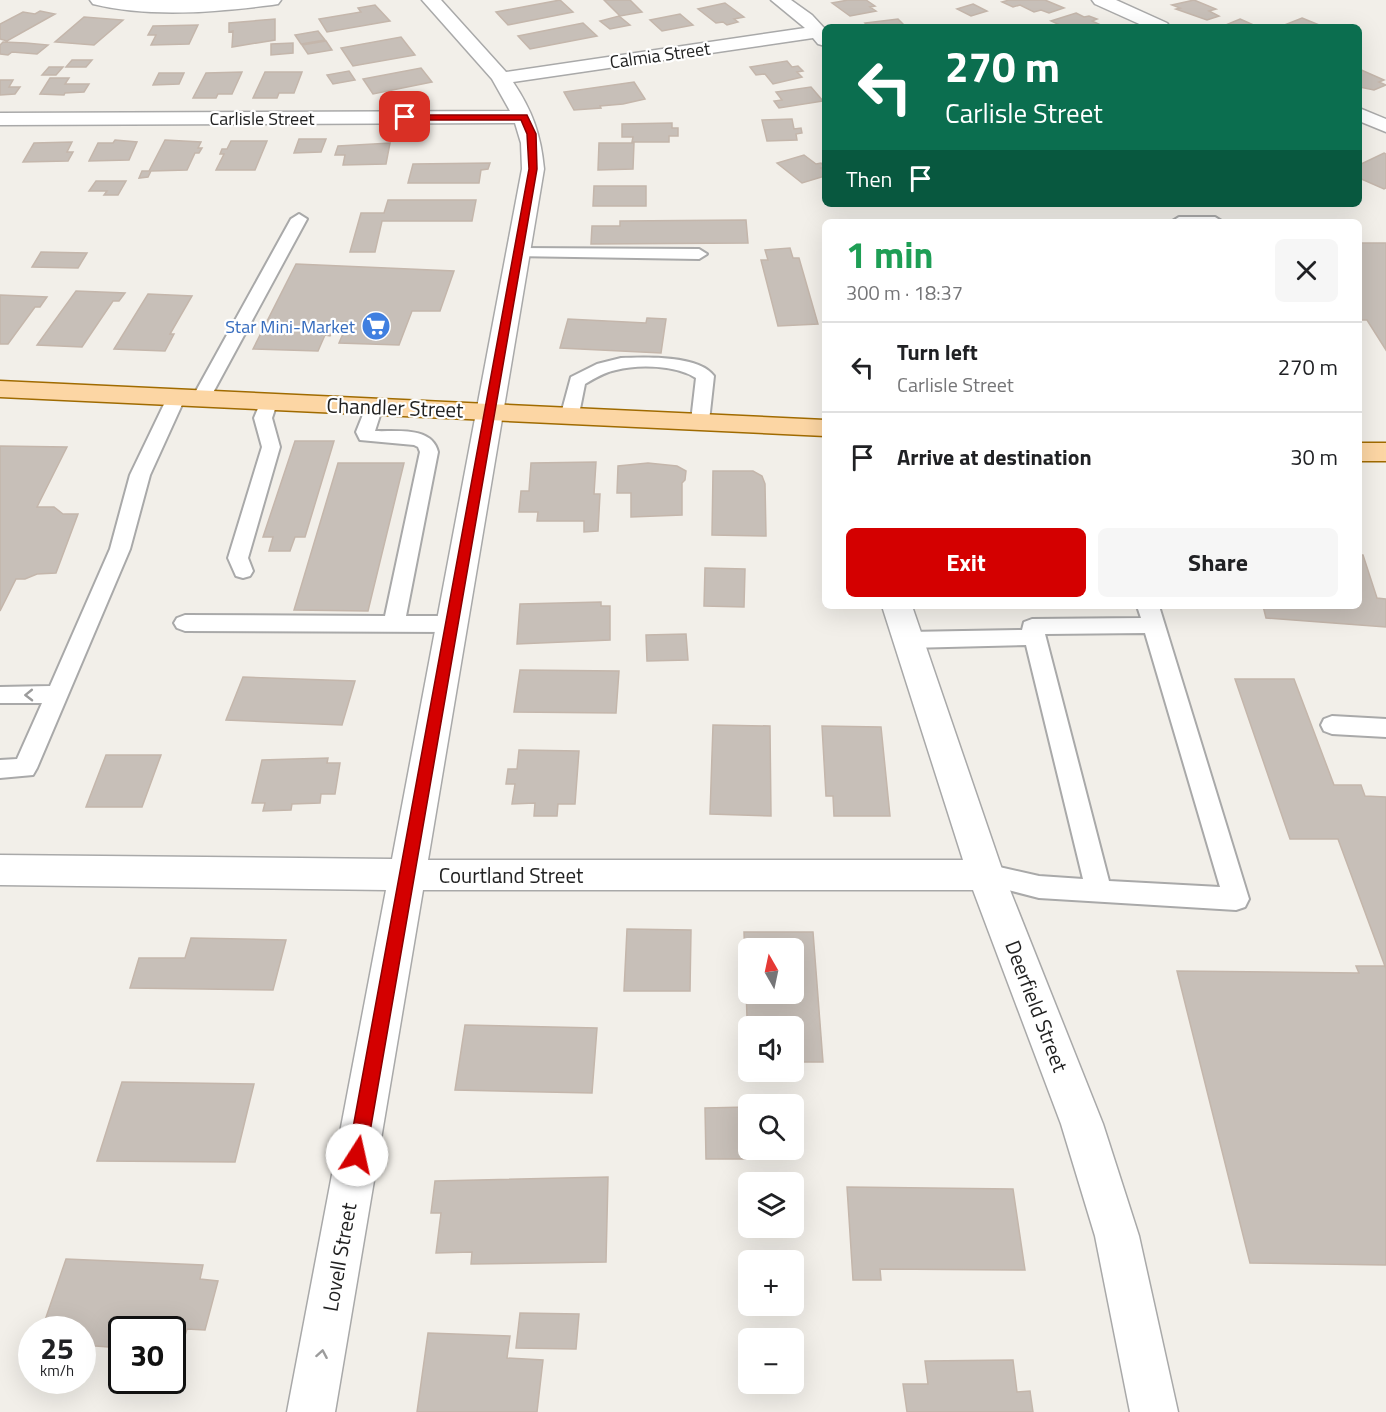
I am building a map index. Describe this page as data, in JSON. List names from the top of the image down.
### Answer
{
  "streets": {
    "main road": ["Chandler Street"],
    "street": [
      "Calmia Street",
      "Carlisle Street",
      "Courtland Street",
      "Deerfield Street",
      "Lovell Street"
    ]
  },
  "crossings": [
    ["Calmia Street", "Lovell Street"],
    ["Carlisle Street", "Lovell Street"],
    ["Chandler Street", "Lovell Street"],
    ["Courtland Street", "Deerfield Street"],
    ["Courtland Street", "Lovell Street"]
  ],
  "one_way": ["Lovell Street"],
  "places": {
    "supermarket": ["Star Mini-Market"]
  },
  "north": "top",
  "page": {
    "turn": ["270 m", "Carlisle Street"],
    "then": "Then",
    "heading": ["1 min", "300 m · 18:37"],
    "list": [
      {
        "name": "Turn left",
        "note": "Carlisle Street",
        "value": "270 m"
      },
      {
        "name": "Arrive at destination",
        "value": "30 m"
      }
    ],
    "buttons": ["Exit", "Share"],
    "map_buttons": ["+", "−"],
    "speed": "25 km/h",
    "limit": "30"
  }
}
